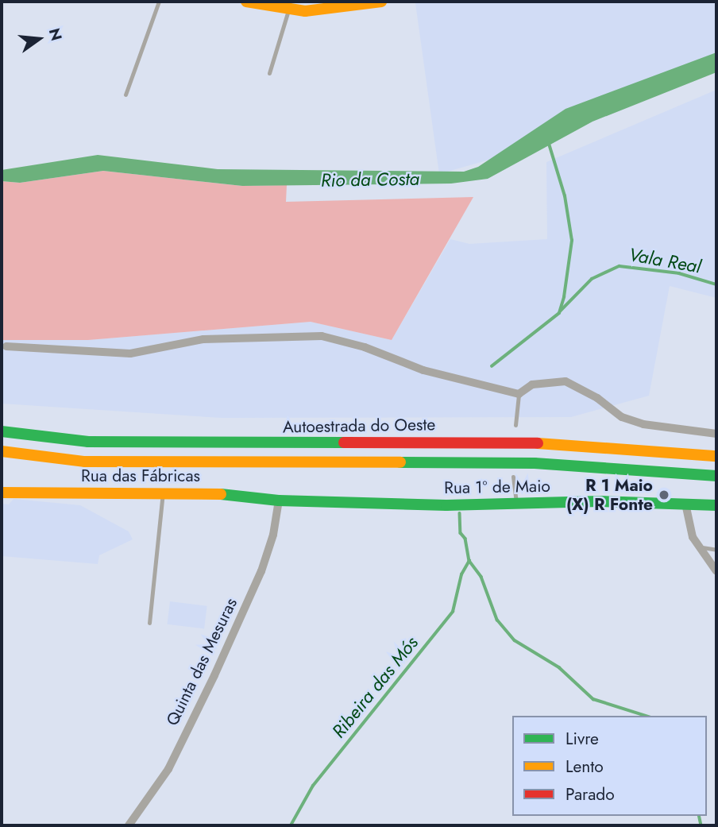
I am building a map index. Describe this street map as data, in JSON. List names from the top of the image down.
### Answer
{
  "streets": {
    "main road": ["Autoestrada do Oeste", "Rua das Fábricas", "Rua 1º de Maio"],
    "street": ["Quinta das Mesuras"]
  },
  "crossings": [
    ["Rua das Fábricas", "Rua 1º de Maio"],
    ["Rua das Fábricas", "Quinta das Mesuras"],
    ["Rua 1º de Maio", "Quinta das Mesuras"]
  ],
  "water": ["Rio da Costa", "Vala Real", "Ribeira das Mós"],
  "places": ["R 1 Maio (X) R Fonte"],
  "legend": ["Livre", "Lento", "Parado"],
  "north": "right"
}
